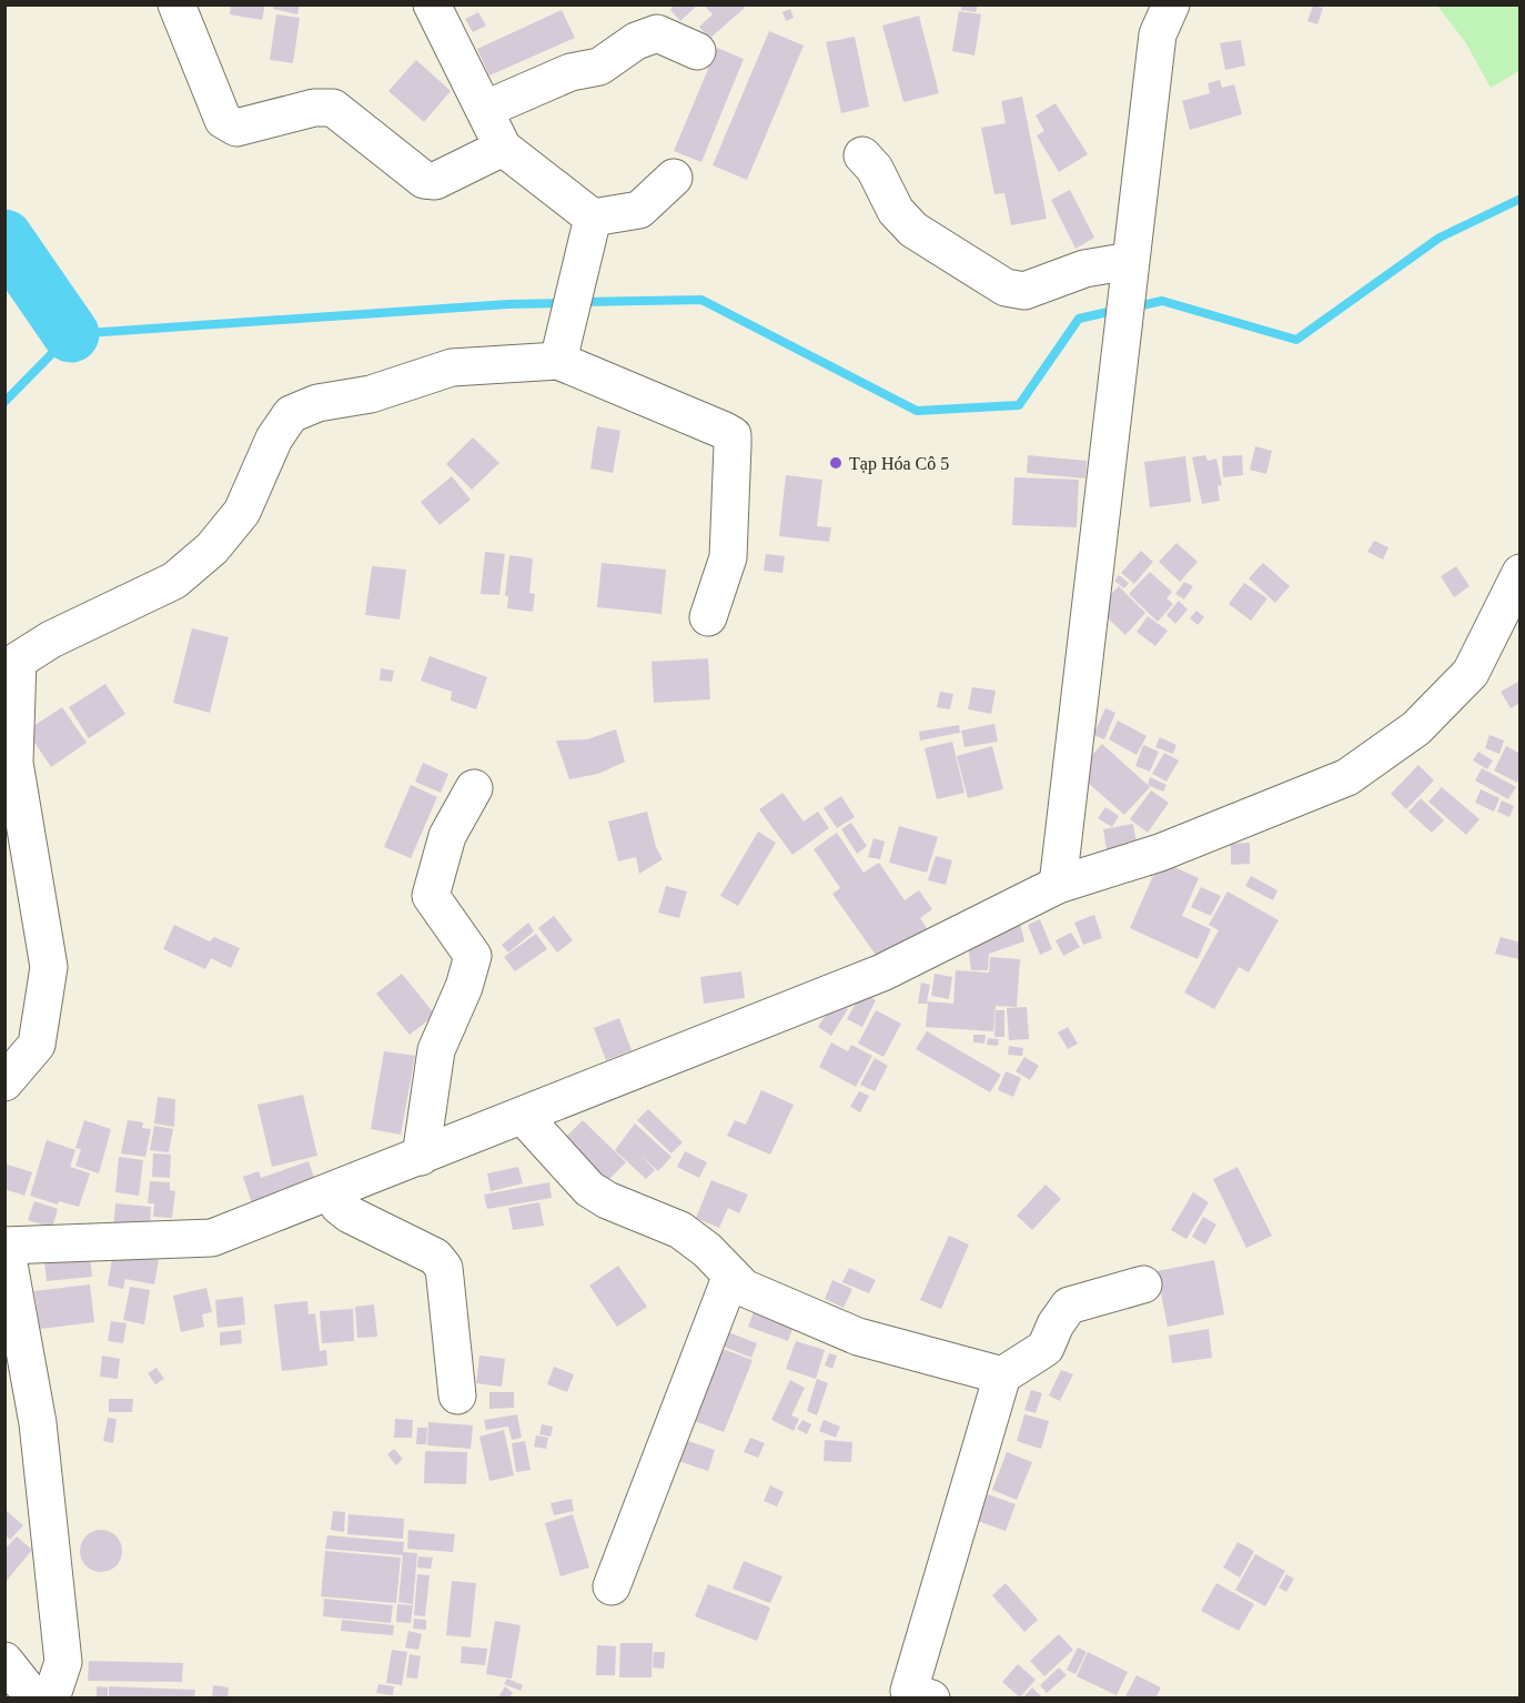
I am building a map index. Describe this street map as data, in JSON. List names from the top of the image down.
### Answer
{
  "places": ["Tạp Hóa Cô 5"]
}
